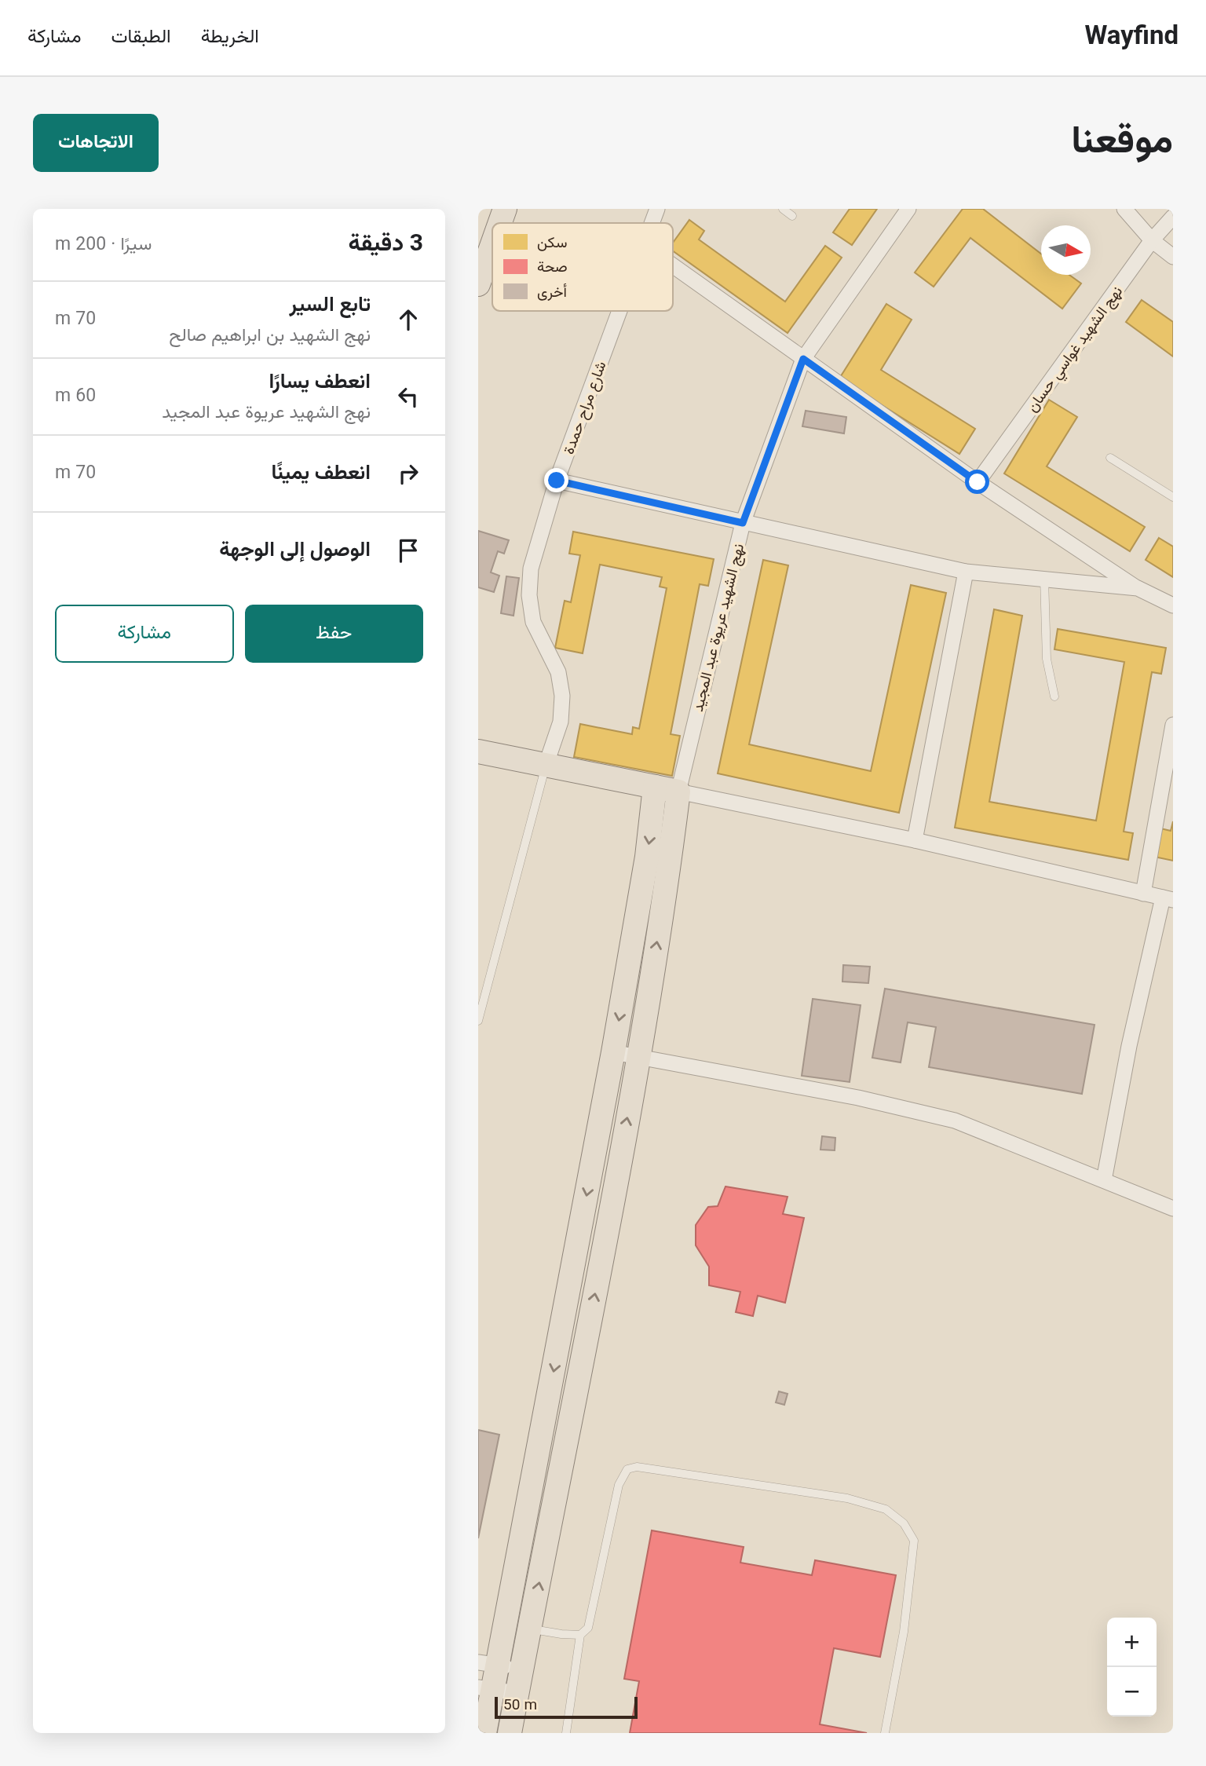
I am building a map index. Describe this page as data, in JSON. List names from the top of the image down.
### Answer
{
  "streets": {
    "street": ["نهج الشهيد غواسي حسان", "شارع مراح حمدة", "نهج الشهيد عريوة عبد المجيد"]
  },
  "legend": ["سكن", "صحة", "أخرى"],
  "scale_bar": "50 m",
  "north": "right",
  "page": {
    "header": "Wayfind",
    "nav": ["الخريطة", "الطبقات", "مشاركة"],
    "title": "موقعنا",
    "buttons": [
      "الاتجاهات",
      ["حفظ", "مشاركة"]
    ],
    "heading": ["3 دقيقة", "سيرًا · 200 m"],
    "list": [
      ["تابع السير", "نهج الشهيد بن ابراهيم صالح", "70 m"],
      ["انعطف يسارًا", "نهج الشهيد عريوة عبد المجيد", "60 m"],
      ["انعطف يمينًا", "70 m"],
      "الوصول إلى الوجهة"
    ],
    "map_buttons": ["+", "−"],
    "scale": "50 m"
  }
}
